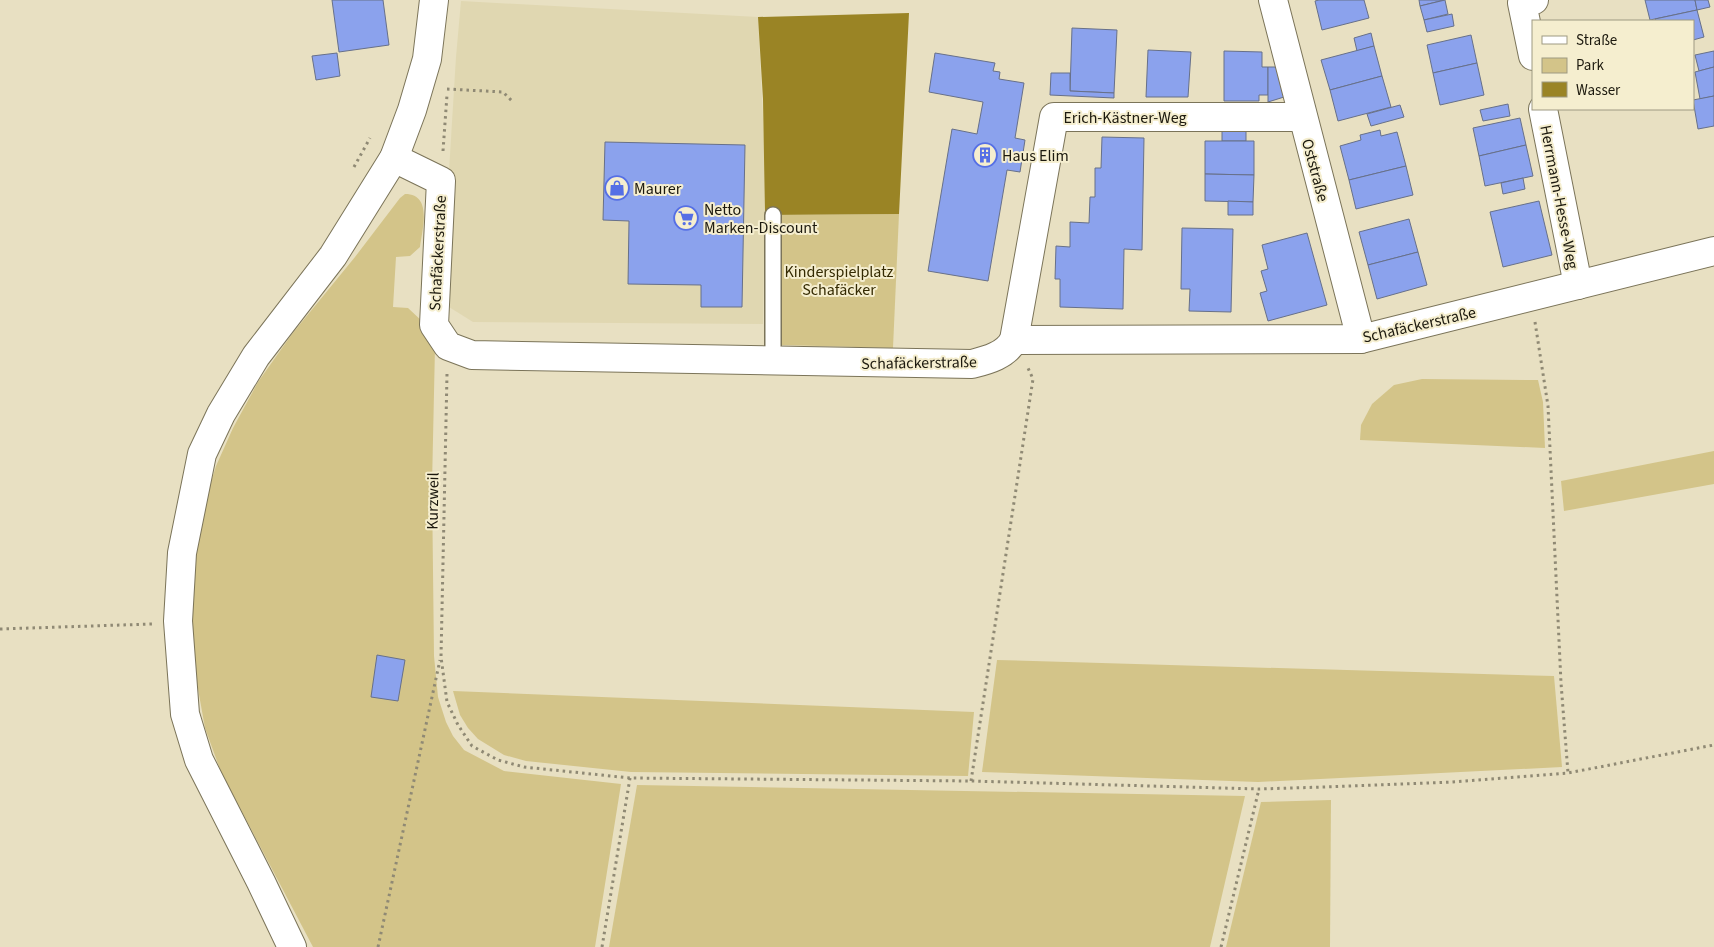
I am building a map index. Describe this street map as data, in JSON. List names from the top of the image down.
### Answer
{
  "streets": {
    "street": [
      "Erich-Kästner-Weg",
      "Oststraße",
      "Herrmann-Hesse-Weg",
      "Schafäckerstraße"
    ],
    "path": ["Kurzweil"]
  },
  "crossings": [
    ["Erich-Kästner-Weg", "Oststraße"],
    ["Erich-Kästner-Weg", "Schafäckerstraße"],
    ["Oststraße", "Schafäckerstraße"],
    ["Herrmann-Hesse-Weg", "Schafäckerstraße"],
    ["Schafäckerstraße", "Kurzweil"]
  ],
  "parks": ["Kinderspielplatz Schafäcker"],
  "places": {
    "building": ["Haus Elim"],
    "shop": ["Maurer"],
    "supermarket": ["Netto Marken-Discount"]
  },
  "legend": ["Straße", "Park", "Wasser"]
}
